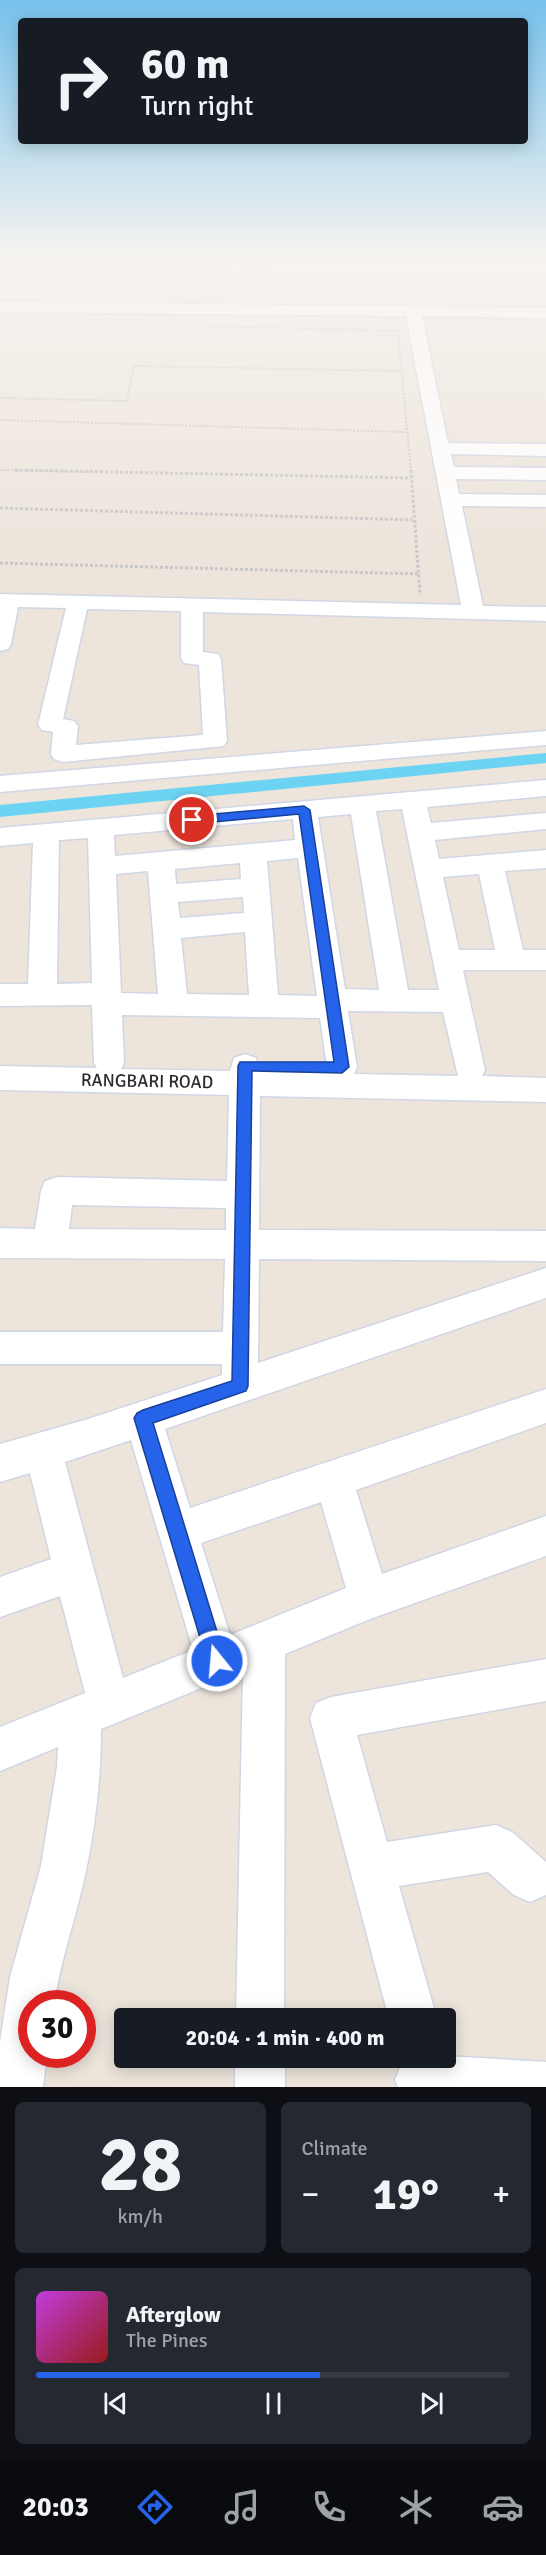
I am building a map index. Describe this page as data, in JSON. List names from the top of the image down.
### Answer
{
  "streets": {
    "street": ["RANGBARI ROAD"]
  },
  "page": {
    "turn": ["60 m", "Turn right"],
    "limit": "30",
    "trip": "20:04 · 1 min · 400 m",
    "tile": [
      ["28", "km/h"],
      "Climate"
    ],
    "heat": ["−", "19°", "+"],
    "song": ["Afterglow", "The Pines"],
    "tabs": "20:03"
  }
}
